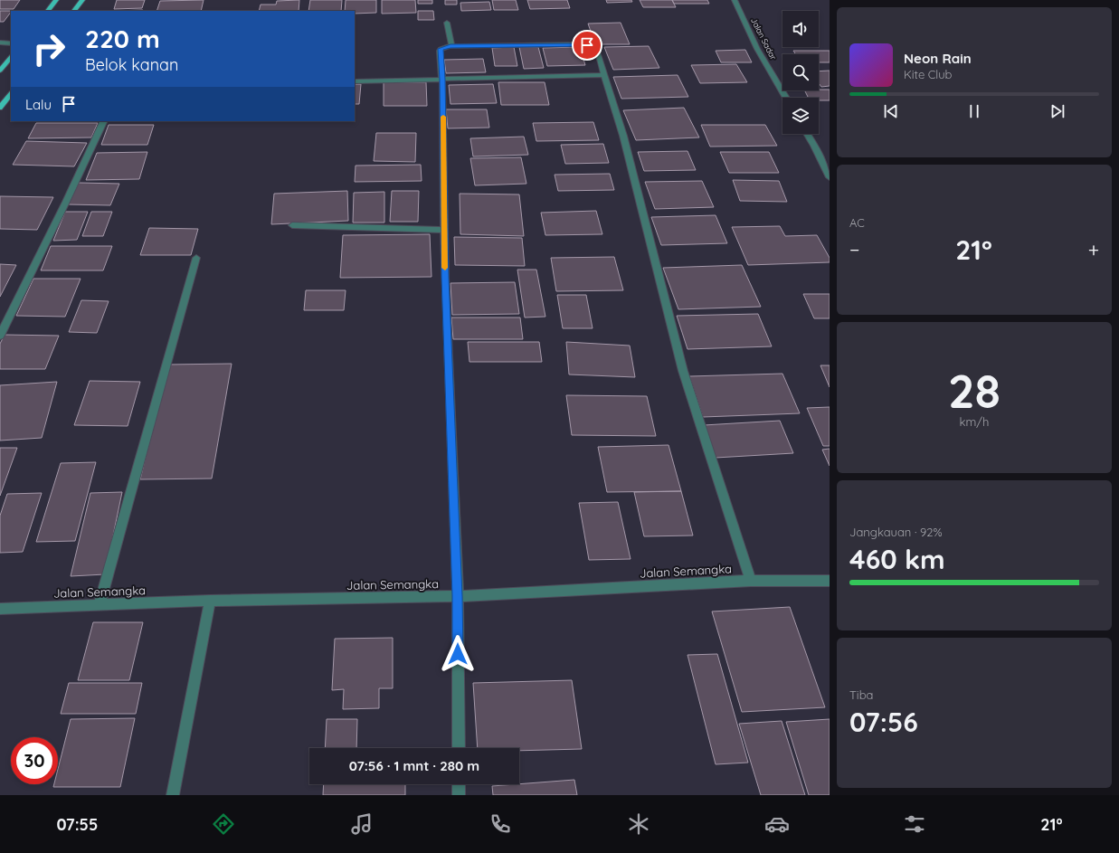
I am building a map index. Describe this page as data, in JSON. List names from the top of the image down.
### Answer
{
  "streets": {
    "street": ["Jalan Sadar", "Jalan Semangka"]
  },
  "page": {
    "turn": ["220 m", "Belok kanan"],
    "song": ["Neon Rain", "Kite Club"],
    "then": "Lalu",
    "tile": [
      "AC",
      ["28", "km/h"],
      ["Jangkauan · 92%", "460 km"],
      ["Tiba", "07:56"]
    ],
    "heat": ["−", "21°", "+"],
    "limit": "30",
    "trip": "07:56 · 1 mnt · 280 m",
    "tabs": ["07:55", "21°"]
  }
}
